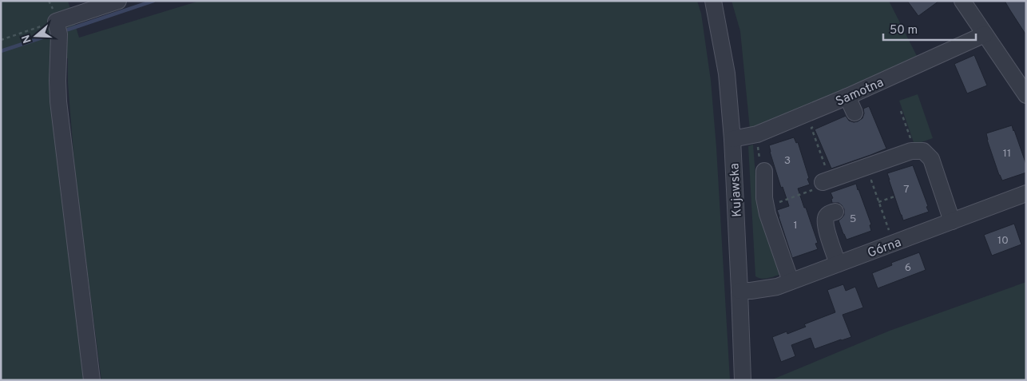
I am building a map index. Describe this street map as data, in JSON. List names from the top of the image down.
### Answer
{
  "streets": {
    "street": ["Samotna", "Kujawska", "Górna"]
  },
  "crossings": [
    ["Samotna", "Kujawska"],
    ["Kujawska", "Górna"]
  ],
  "house_numbers": [
    "11",
    "3",
    "7",
    "5",
    "1",
    "10",
    "6"
  ],
  "scale_bar": "50 m",
  "north": "left"
}
